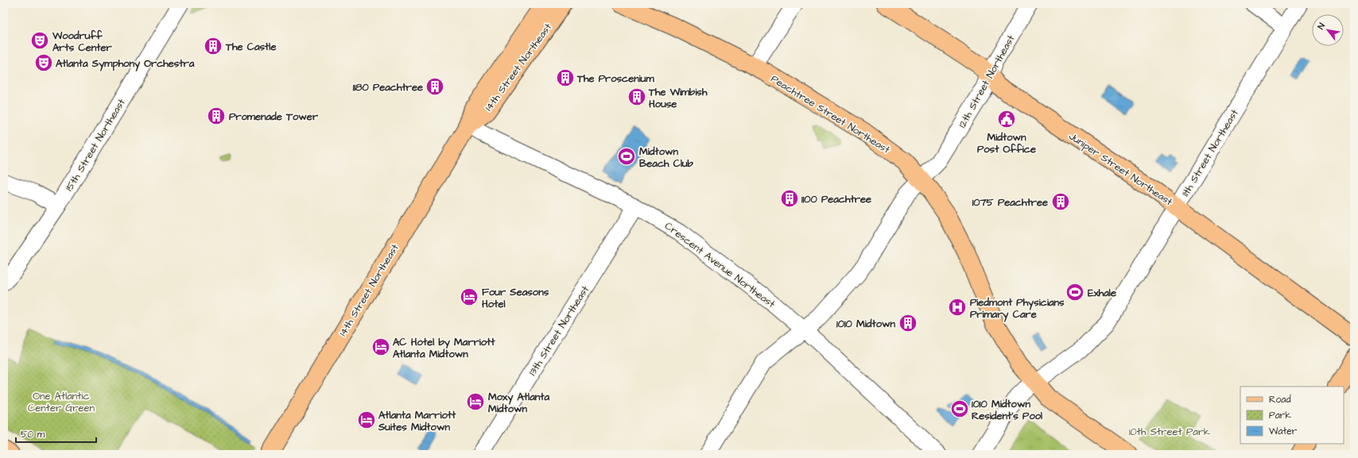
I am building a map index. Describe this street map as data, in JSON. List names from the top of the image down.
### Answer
{
  "streets": {
    "main road": ["14th Street Northeast", "Peachtree Street Northeast", "Juniper Street Northeast"],
    "street": [
      "12th Street Northeast",
      "15th Street Northeast",
      "11th Street Northeast",
      "Crescent Avenue Northeast",
      "13th Street Northeast"
    ]
  },
  "crossings": [
    ["14th Street Northeast", "Crescent Avenue Northeast"],
    ["12th Street Northeast", "Peachtree Street Northeast"],
    ["12th Street Northeast", "Juniper Street Northeast"],
    ["12th Street Northeast", "Crescent Avenue Northeast"],
    ["Peachtree Street Northeast", "11th Street Northeast"],
    ["11th Street Northeast", "Juniper Street Northeast"],
    ["Crescent Avenue Northeast", "13th Street Northeast"]
  ],
  "parks": ["One Atlantic Center Green", "10th Street Park"],
  "places": {
    "theatre": ["Woodruff Arts Center", "Atlanta Symphony Orchestra"],
    "building": [
      "The Castle",
      "The Proscenium",
      "1180 Peachtree",
      "The Wimbish House",
      "Promenade Tower",
      "1100 Peachtree",
      "1075 Peachtree",
      "1010 Midtown"
    ],
    "public building": ["Midtown Post Office"],
    "sports": ["Midtown Beach Club", "Exhale", "1010 Midtown Resident's Pool"],
    "hotel": [
      "Four Seasons Hotel",
      "AC Hotel by Marriott Atlanta Midtown",
      "Moxy Atlanta Midtown",
      "Atlanta Marriott Suites Midtown"
    ],
    "hospital": ["Piedmont Physicians Primary Care"]
  },
  "legend": ["Road", "Park", "Water"],
  "scale_bar": "50 m",
  "north": "top left"
}
